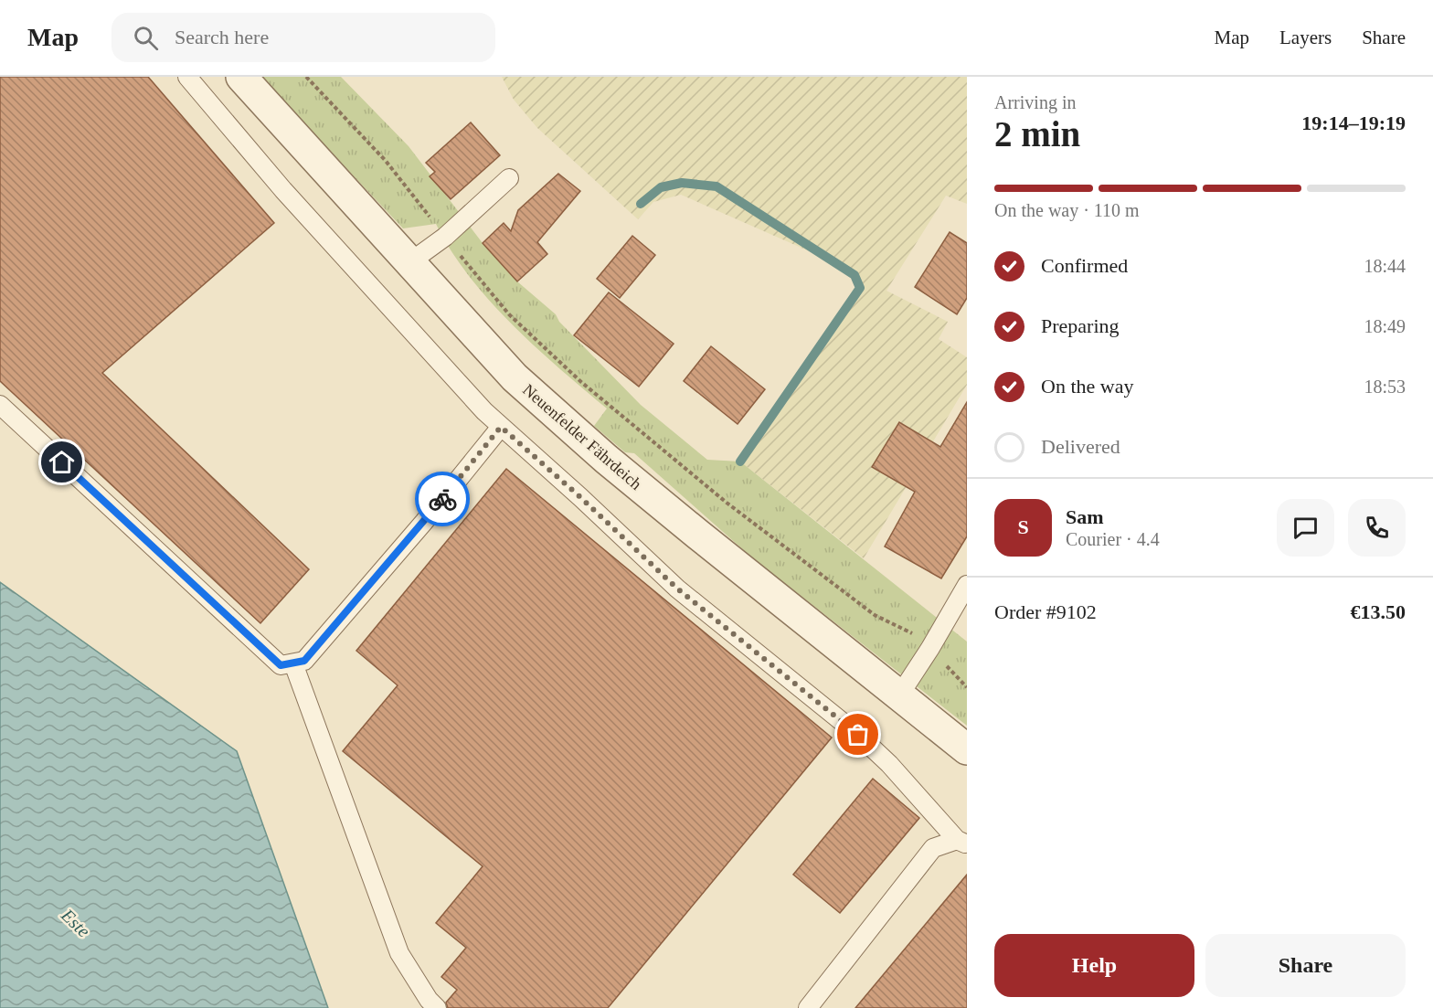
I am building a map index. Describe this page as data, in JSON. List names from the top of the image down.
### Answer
{
  "streets": {
    "street": ["Neuenfelder Fährdeich"]
  },
  "water": ["Este"],
  "page": {
    "header": "Map",
    "search": "Search here",
    "nav": ["Map", "Layers", "Share"],
    "heading": ["2 min", "Arriving in", "19:14–19:19"],
    "panel": [
      "Sam",
      "Courier · 4.4",
      "Order #9102",
      "€13.50"
    ],
    "bar": "On the way · 110 m",
    "list": [
      ["Confirmed", "18:44"],
      ["Preparing", "18:49"],
      ["On the way", "18:53"],
      "Delivered"
    ],
    "round": "S",
    "buttons": ["Help", "Share"]
  }
}
